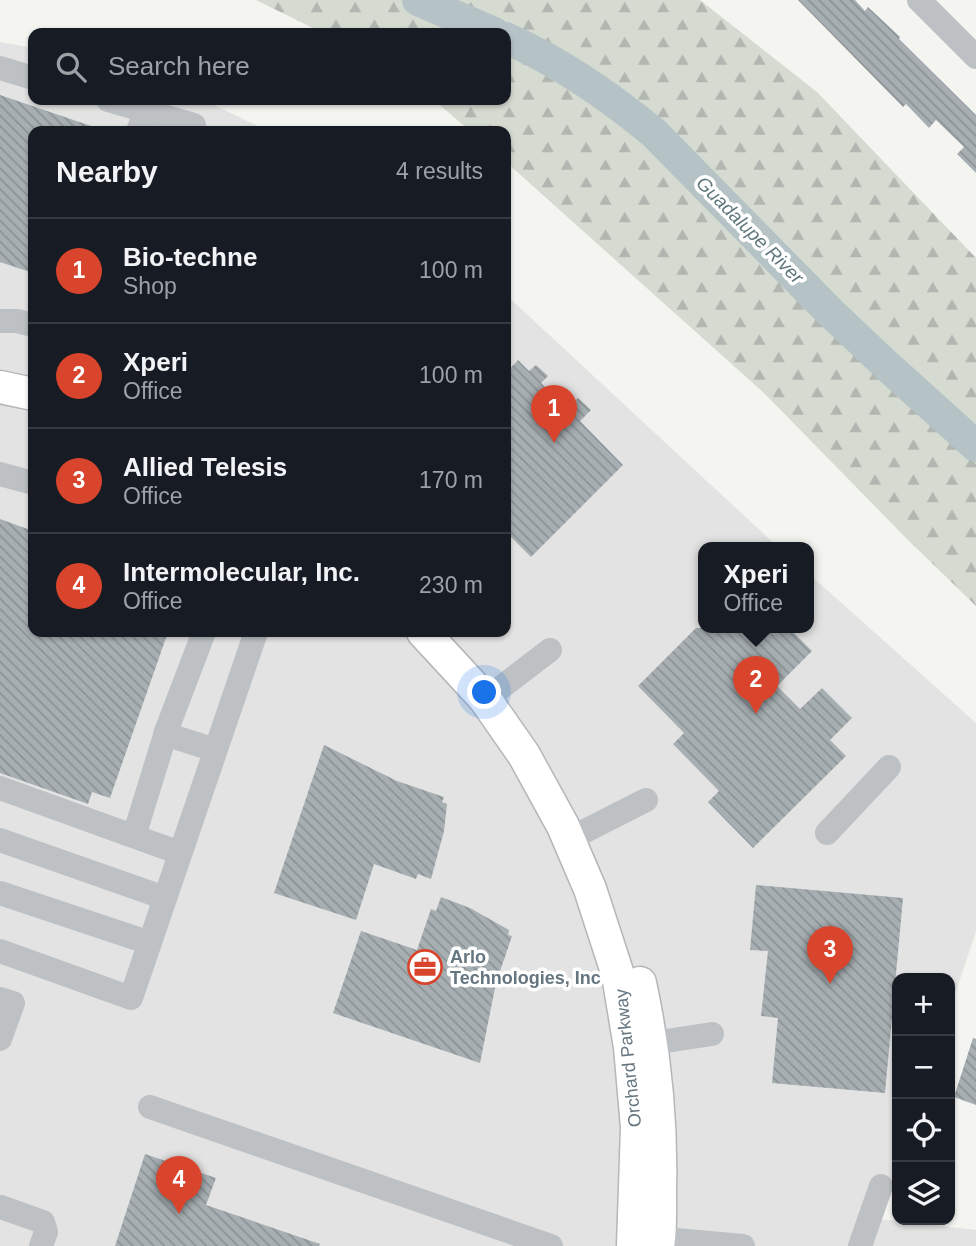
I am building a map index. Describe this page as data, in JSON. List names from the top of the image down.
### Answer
{
  "streets": {
    "main road": ["Orchard Parkway"]
  },
  "water": ["Guadalupe River"],
  "places": {
    "office": ["Arlo Technologies, Inc"]
  },
  "page": {
    "search": "Search here",
    "heading": ["Nearby", "4 results"],
    "list": [
      {
        "mark": "1",
        "name": "Bio-techne",
        "note": "Shop",
        "value": "100 m"
      },
      {
        "mark": "2",
        "name": "Xperi",
        "note": "Office",
        "value": "100 m"
      },
      {
        "mark": "3",
        "name": "Allied Telesis",
        "note": "Office",
        "value": "170 m"
      },
      {
        "mark": "4",
        "name": "Intermolecular, Inc.",
        "note": "Office",
        "value": "230 m"
      }
    ],
    "pins": [
      "1",
      "2",
      "3",
      "4"
    ],
    "popup": ["Xperi", "Office"],
    "map_buttons": ["+", "−"]
  }
}
